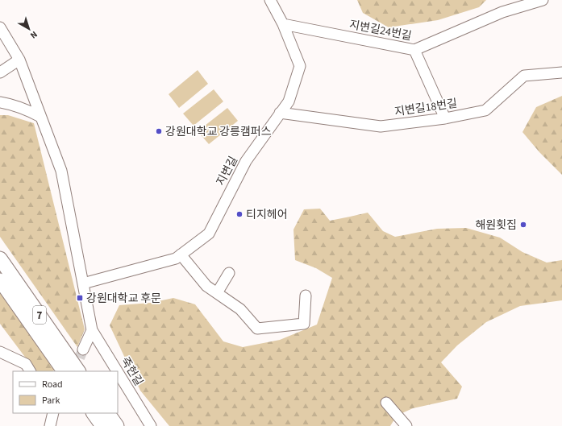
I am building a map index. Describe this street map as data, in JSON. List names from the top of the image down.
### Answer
{
  "streets": {
    "main road": ["7"],
    "street": [
      "지변길24번길",
      "지변길18번길",
      "지변길",
      "죽헌길"
    ]
  },
  "crossings": [
    ["지변길24번길", "지변길"],
    ["지변길18번길", "지변길"]
  ],
  "places": {
    "other": ["강원대학교 강릉캠퍼스", "티지헤어", "해원횟집"],
    "transit": ["강원대학교 후문"]
  },
  "legend": ["Road", "Park"],
  "north": "bottom right"
}
